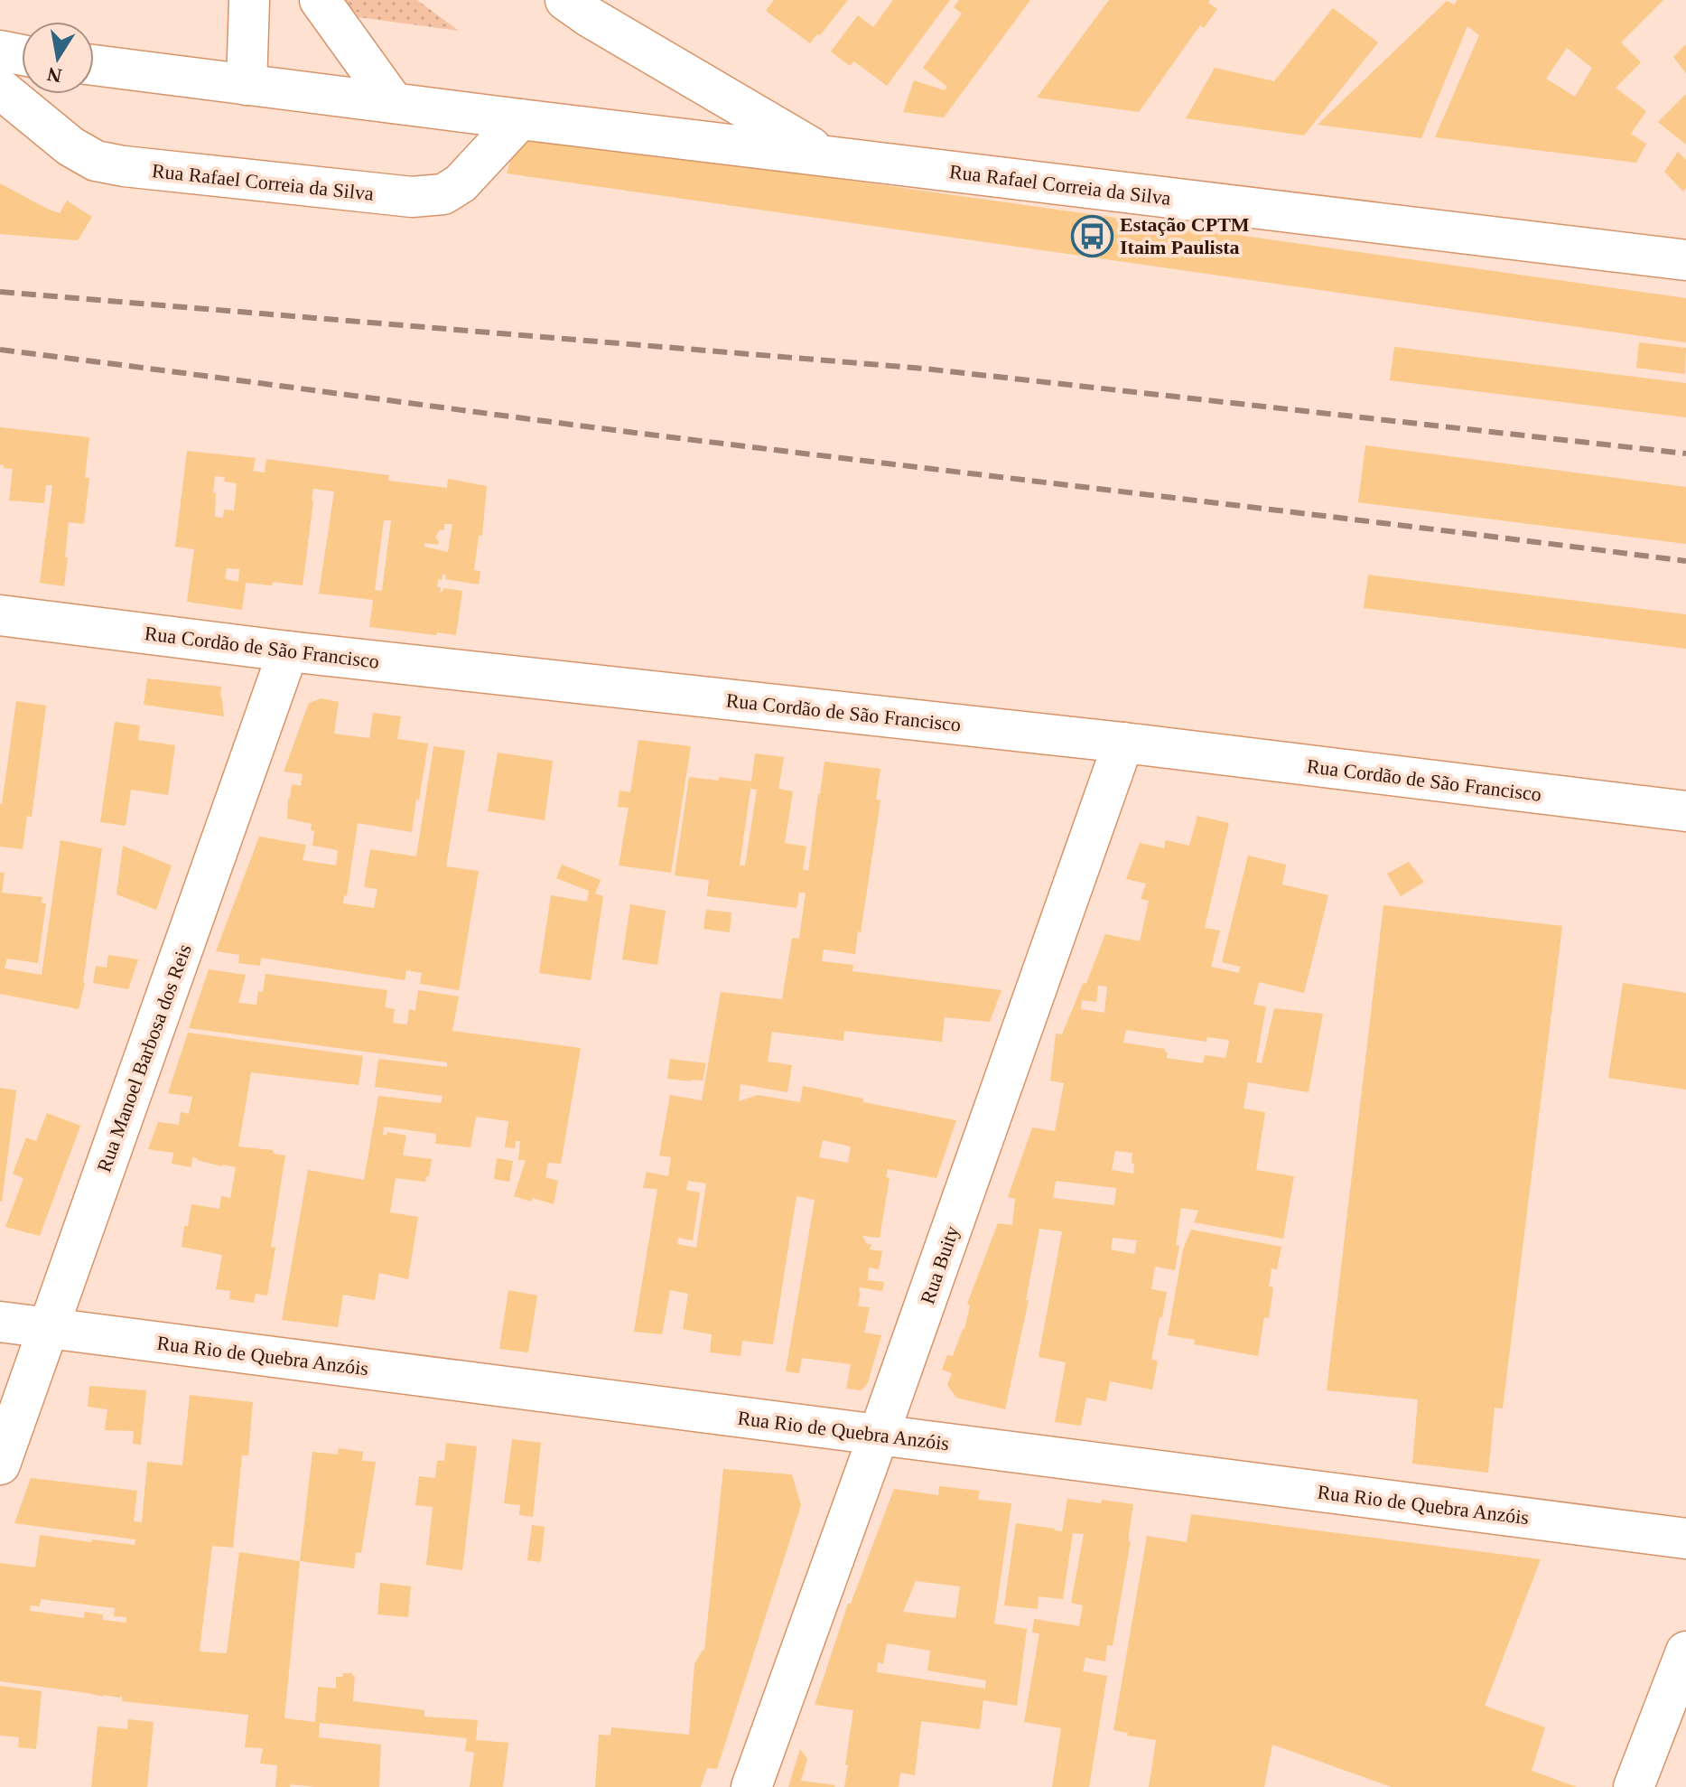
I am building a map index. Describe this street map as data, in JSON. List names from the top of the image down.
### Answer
{
  "streets": {
    "street": [
      "Rua Rafael Correia da Silva",
      "Rua Cordão de São Francisco",
      "Rua Manoel Barbosa dos Reis",
      "Rua Buity",
      "Rua Rio de Quebra Anzóis"
    ]
  },
  "crossings": [
    ["Rua Cordão de São Francisco", "Rua Manoel Barbosa dos Reis"],
    ["Rua Cordão de São Francisco", "Rua Buity"],
    ["Rua Manoel Barbosa dos Reis", "Rua Rio de Quebra Anzóis"],
    ["Rua Buity", "Rua Rio de Quebra Anzóis"]
  ],
  "places": {
    "bus stop": ["Estação CPTM Itaim Paulista"]
  },
  "north": "bottom"
}
